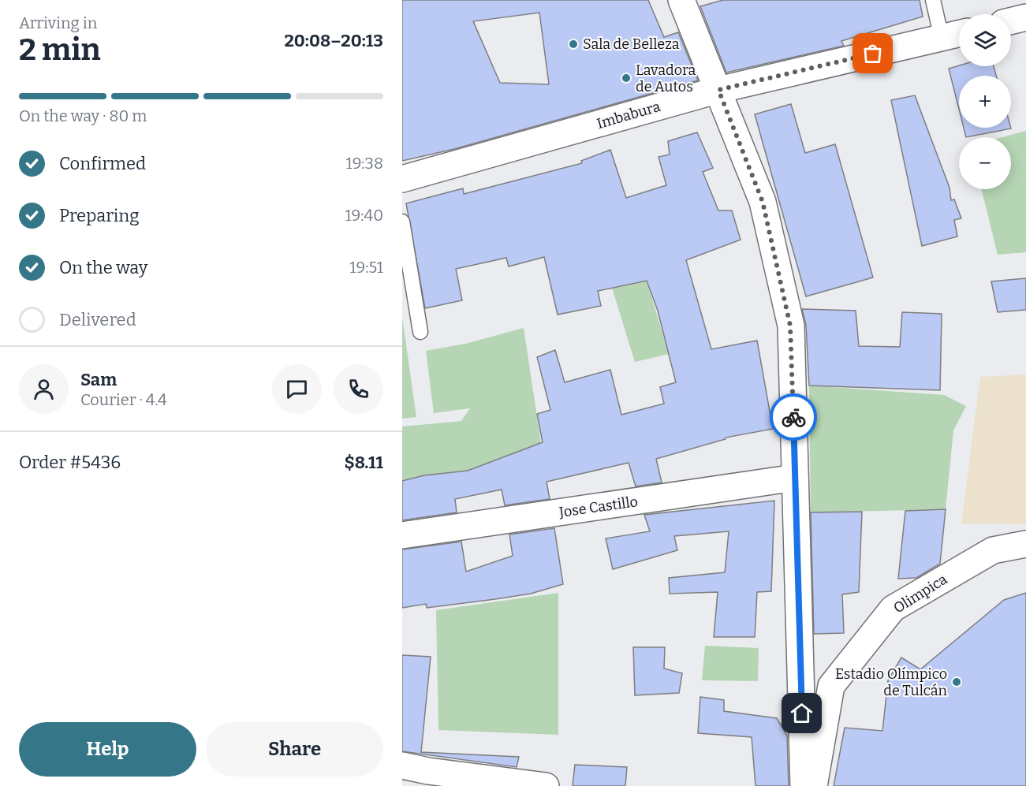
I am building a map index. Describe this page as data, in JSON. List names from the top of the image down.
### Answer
{
  "streets": {
    "street": ["Imbabura", "Jose Castillo", "Olimpica"]
  },
  "places": ["Sala de Belleza", "Lavadora de Autos", "Estadio Olímpico de Tulcán"],
  "page": {
    "heading": ["2 min", "Arriving in", "20:08–20:13"],
    "panel": [
      "Sam",
      "Courier · 4.4",
      "Order #5436",
      "$8.11"
    ],
    "map_buttons": ["+", "−"],
    "bar": "On the way · 80 m",
    "list": [
      ["Confirmed", "19:38"],
      ["Preparing", "19:40"],
      ["On the way", "19:51"],
      "Delivered"
    ],
    "buttons": ["Help", "Share"]
  }
}
